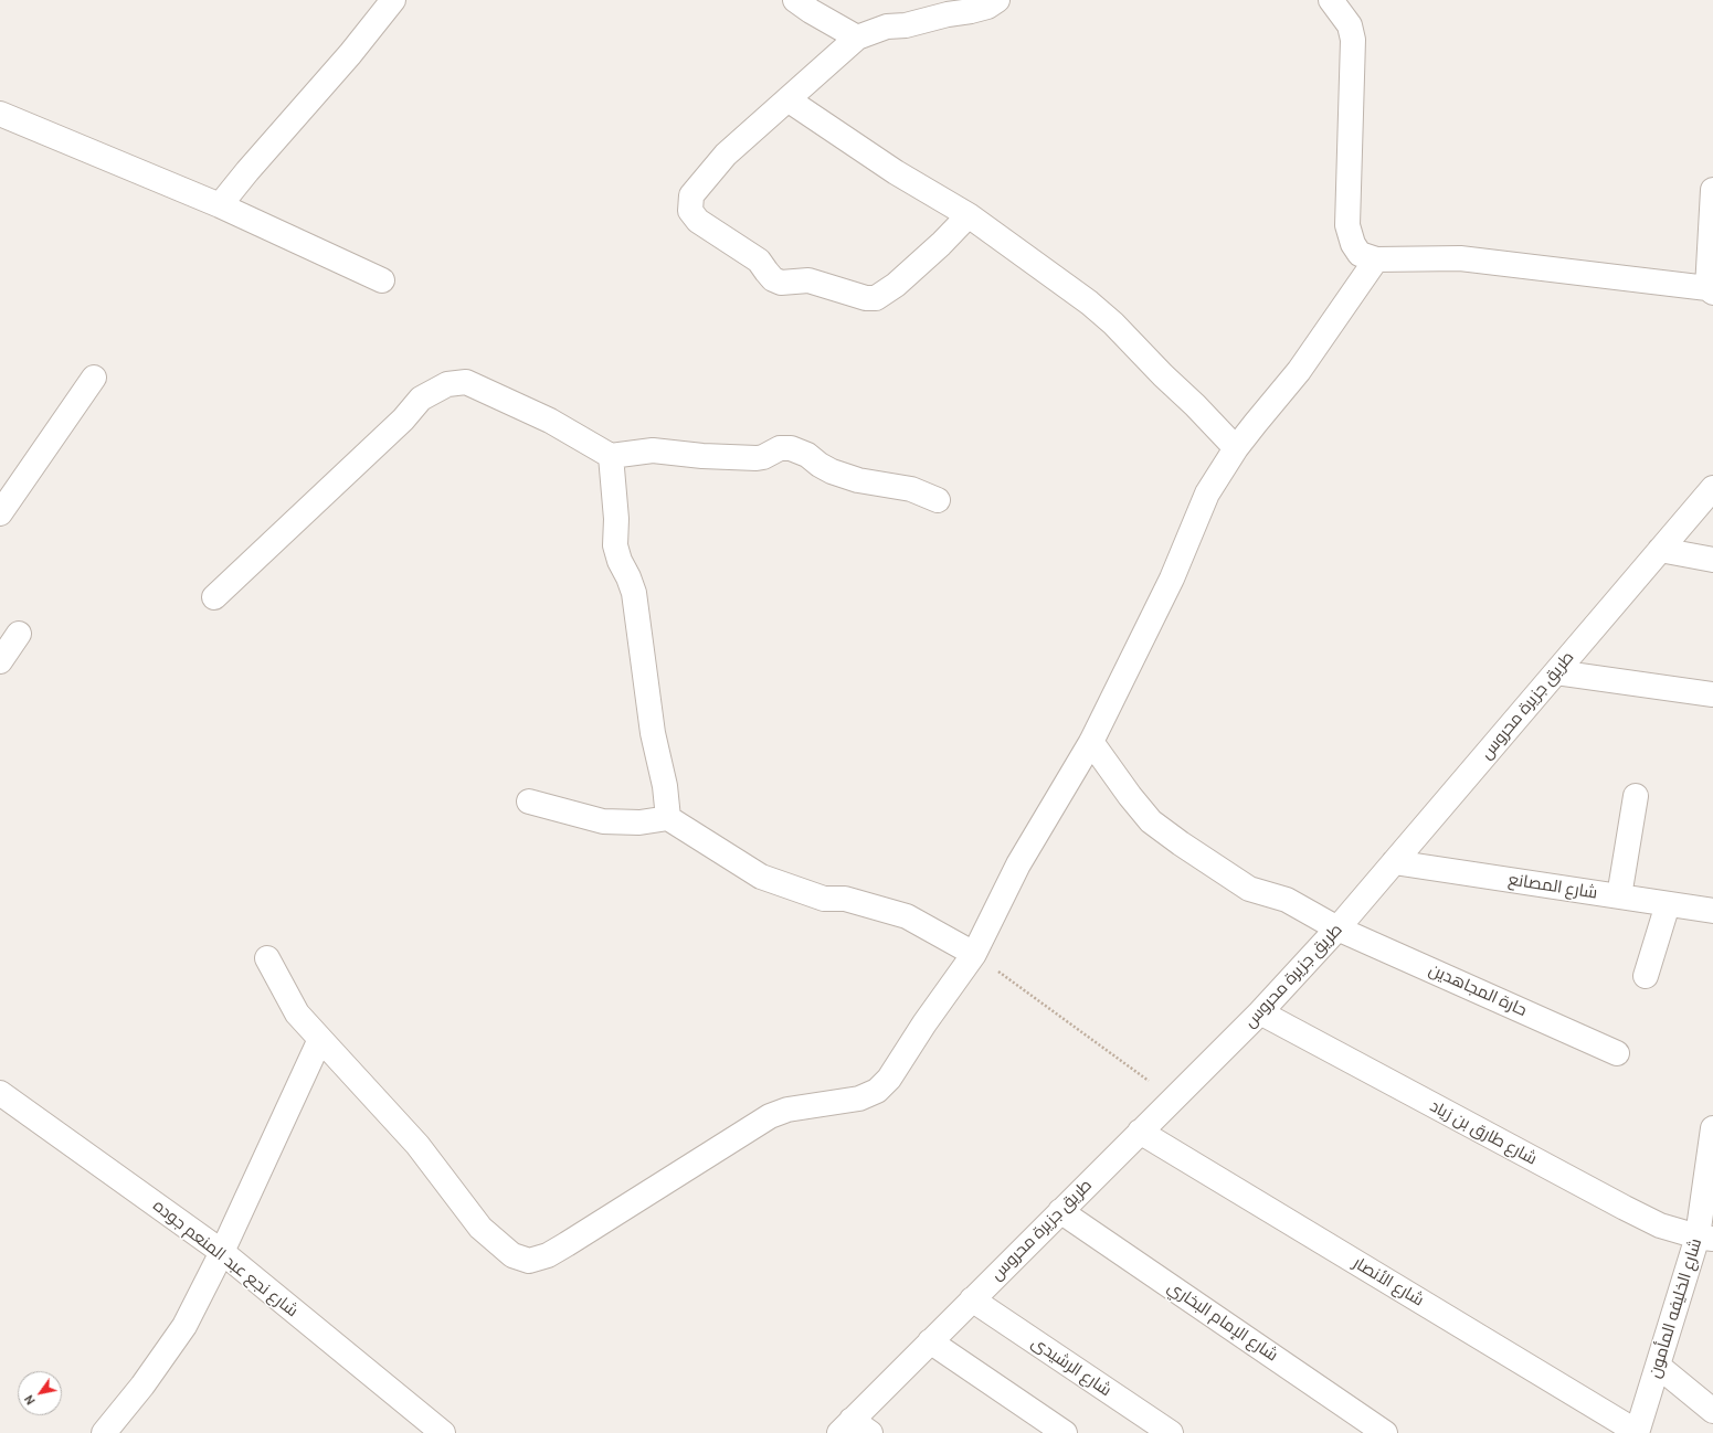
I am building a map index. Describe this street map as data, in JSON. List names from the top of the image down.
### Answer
{
  "streets": {
    "street": [
      "طريق جزيرة محروس",
      "شارع المصانع",
      "حارة المجاهدين",
      "شارع طارق بن زياد",
      "شارع نجع عبد المنعم جوده",
      "شارع الأنصار",
      "شارع الخليفه المأمون",
      "شارع الإمام البخاري",
      "شارع الرشيدى"
    ]
  },
  "crossings": [
    ["طريق جزيرة محروس", "شارع المصانع"],
    ["طريق جزيرة محروس", "حارة المجاهدين"],
    ["طريق جزيرة محروس", "شارع طارق بن زياد"],
    ["طريق جزيرة محروس", "شارع الأنصار"],
    ["طريق جزيرة محروس", "شارع الإمام البخاري"],
    ["طريق جزيرة محروس", "شارع الرشيدى"],
    ["شارع طارق بن زياد", "شارع الخليفه المأمون"],
    ["شارع الأنصار", "شارع الخليفه المأمون"]
  ],
  "north": "bottom left"
}
